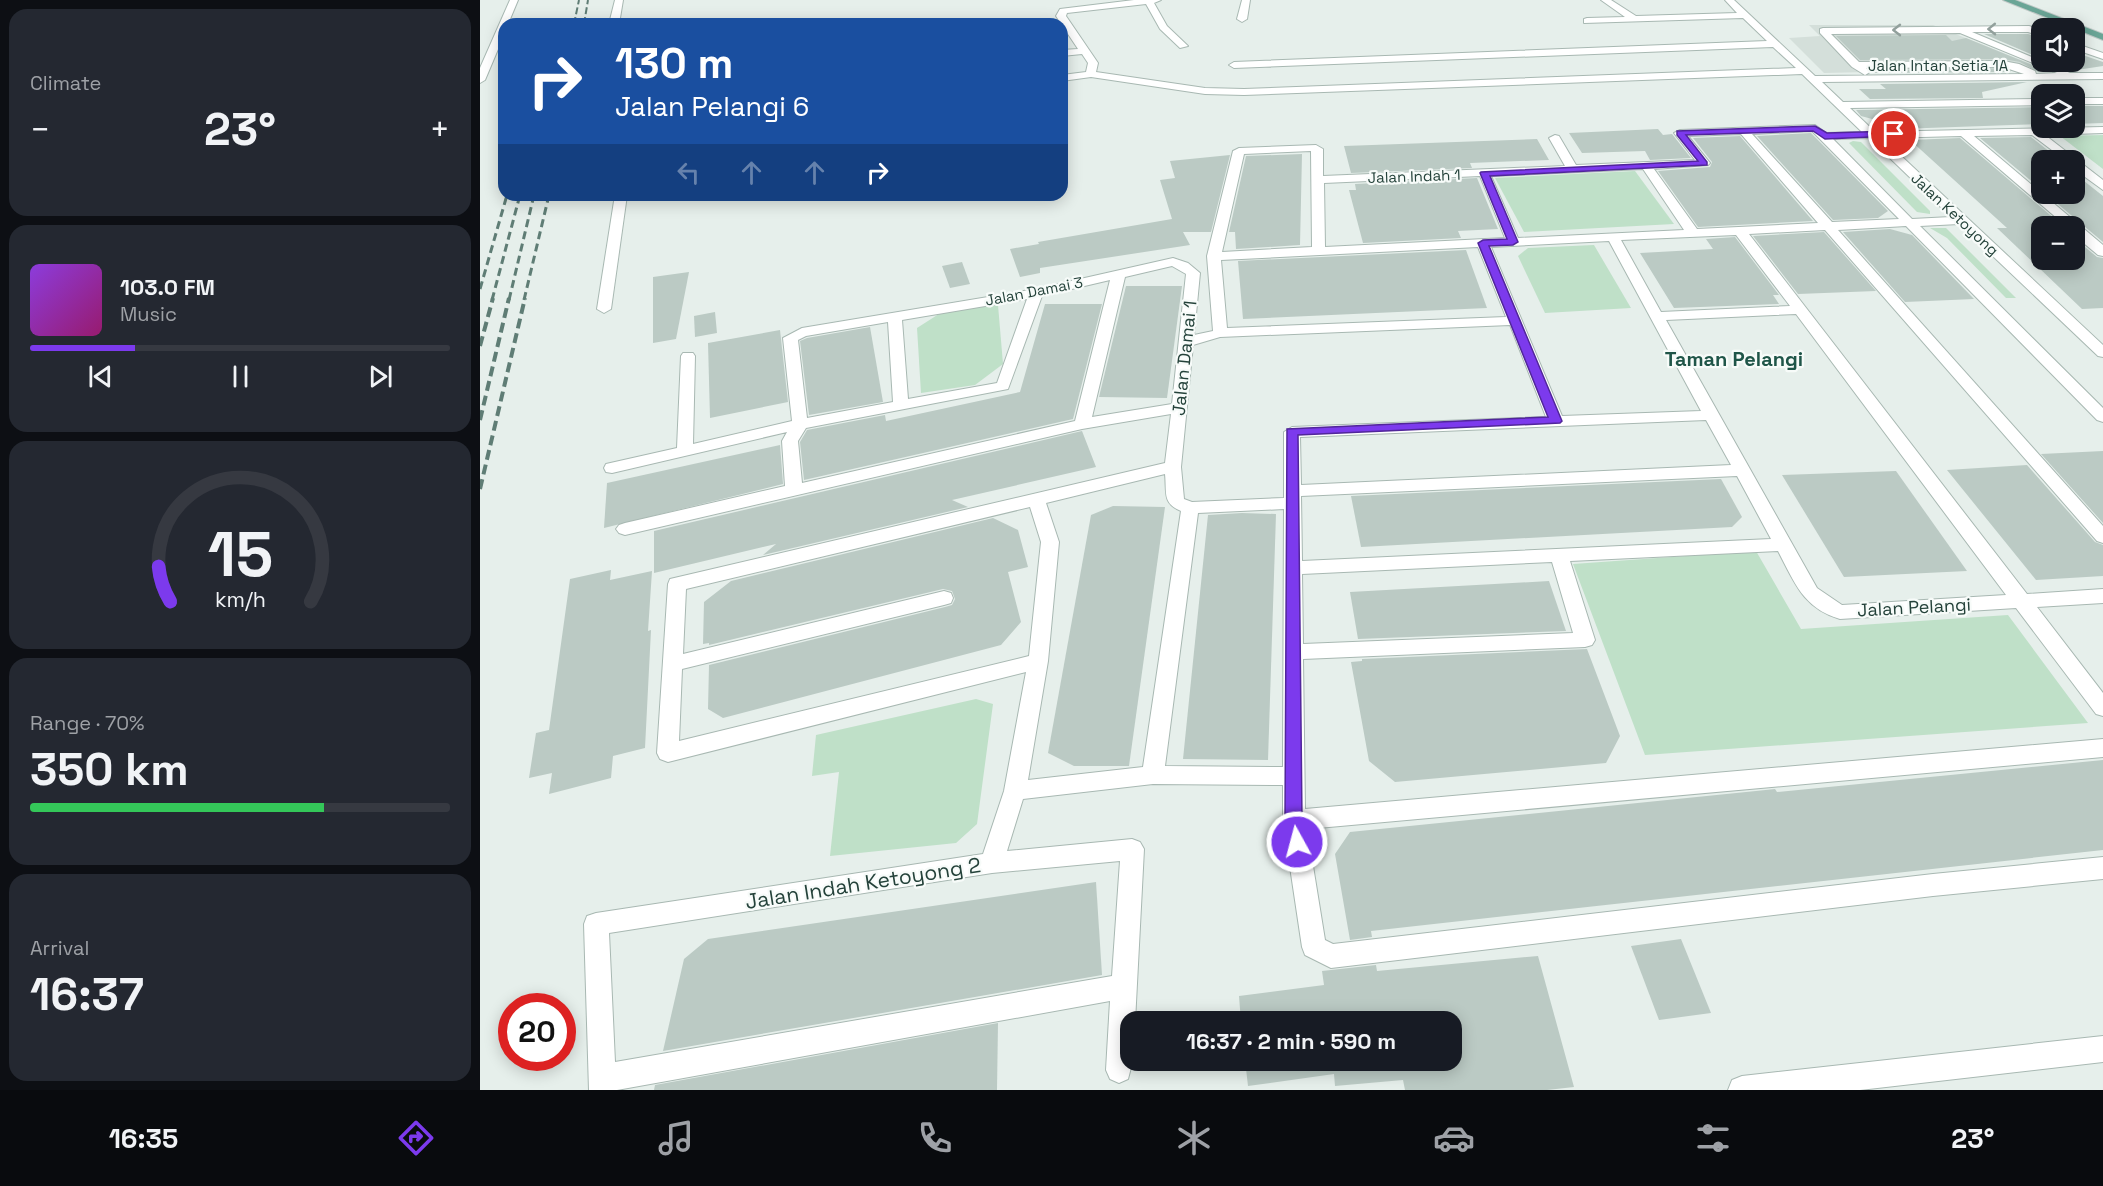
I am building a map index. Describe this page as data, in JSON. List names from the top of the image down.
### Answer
{
  "streets": {
    "street": [
      "Jalan Intan Setia 1A",
      "Jalan Indah 1",
      "Jalan Ketoyong",
      "Jalan Damai 3",
      "Jalan Damai 1",
      "Jalan Pelangi",
      "Jalan Indah Ketoyong 2"
    ]
  },
  "crossings": [
    ["Jalan Damai 3", "Jalan Damai 1"]
  ],
  "districts": ["Taman Pelangi"],
  "page": {
    "tile": [
      "Climate",
      ["Range · 70%", "350 km"],
      ["Arrival", "16:37"]
    ],
    "map_buttons": ["+", "−"],
    "turn": ["130 m", "Jalan Pelangi 6"],
    "heat": ["−", "23°", "+"],
    "song": ["103.0 FM", "Music"],
    "limit": "20",
    "trip": "16:37 · 2 min · 590 m",
    "tabs": ["16:35", "23°"],
    "gauge": ["15", "km/h"]
  }
}
